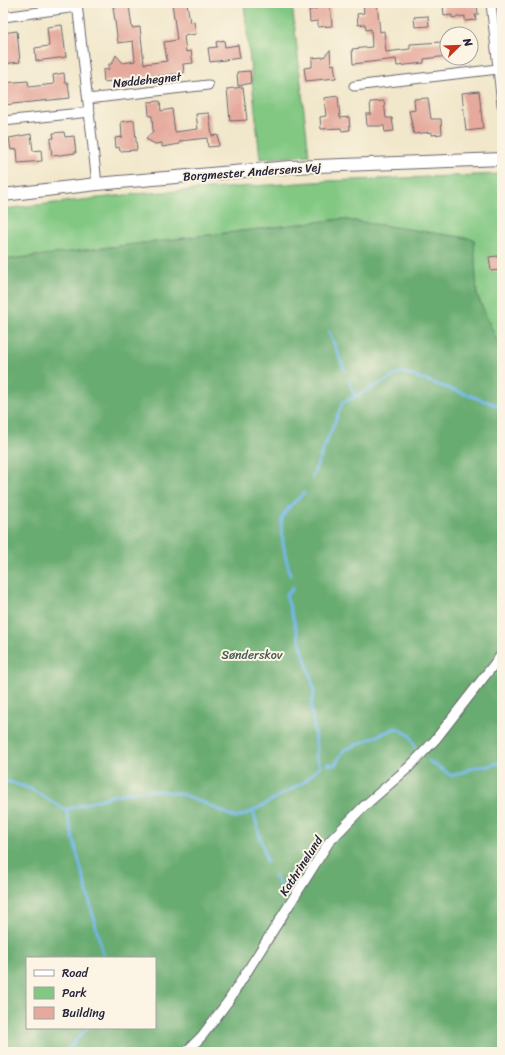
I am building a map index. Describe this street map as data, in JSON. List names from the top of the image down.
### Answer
{
  "streets": {
    "street": ["Nøddehegnet", "Borgmester Andersens Vej", "Kathrinelund"]
  },
  "parks": ["Sønderskov"],
  "legend": ["Road", "Park", "Building"],
  "north": "top right"
}
